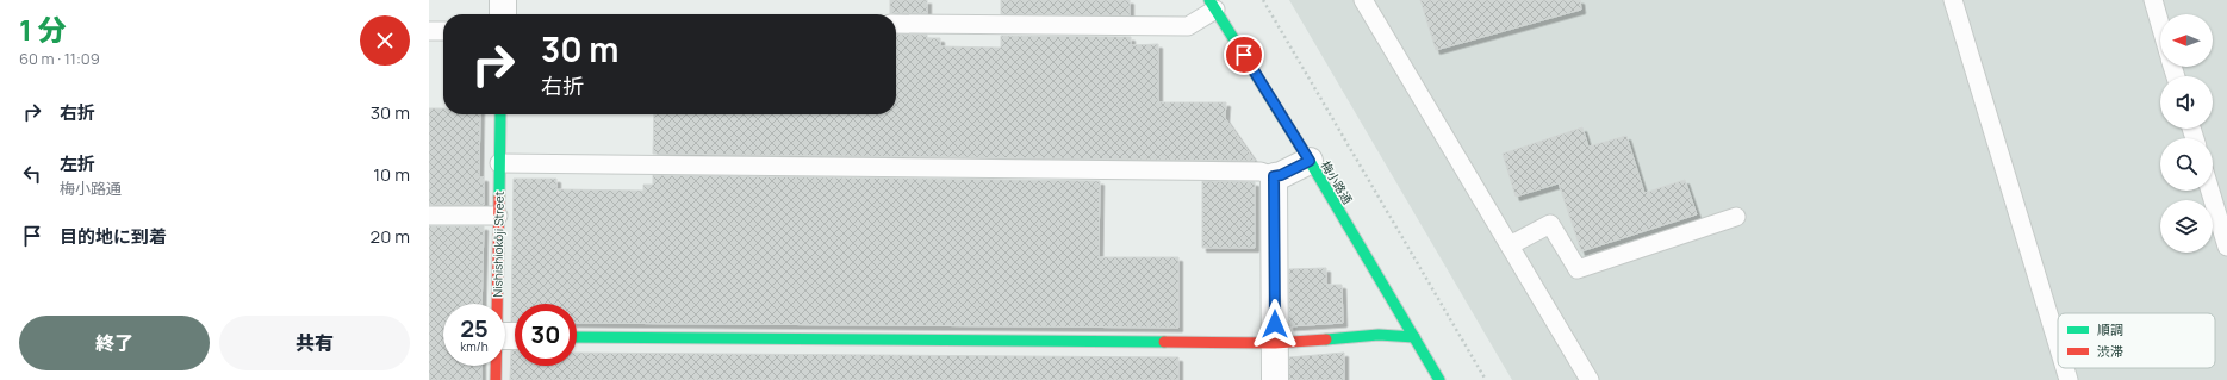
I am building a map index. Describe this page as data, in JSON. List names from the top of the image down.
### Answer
{
  "streets": {
    "street": ["梅小路通", "Nishishiokōji Street"]
  },
  "legend": ["順調", "渋滞"],
  "north": "left",
  "page": {
    "heading": ["1 分", "60 m · 11:09"],
    "turn": ["30 m", "右折"],
    "list": [
      {
        "name": "右折",
        "value": "30 m"
      },
      {
        "name": "左折",
        "note": "梅小路通",
        "value": "10 m"
      },
      {
        "name": "目的地に到着",
        "value": "20 m"
      }
    ],
    "speed": "25 km/h",
    "limit": "30",
    "buttons": ["終了", "共有"]
  }
}
